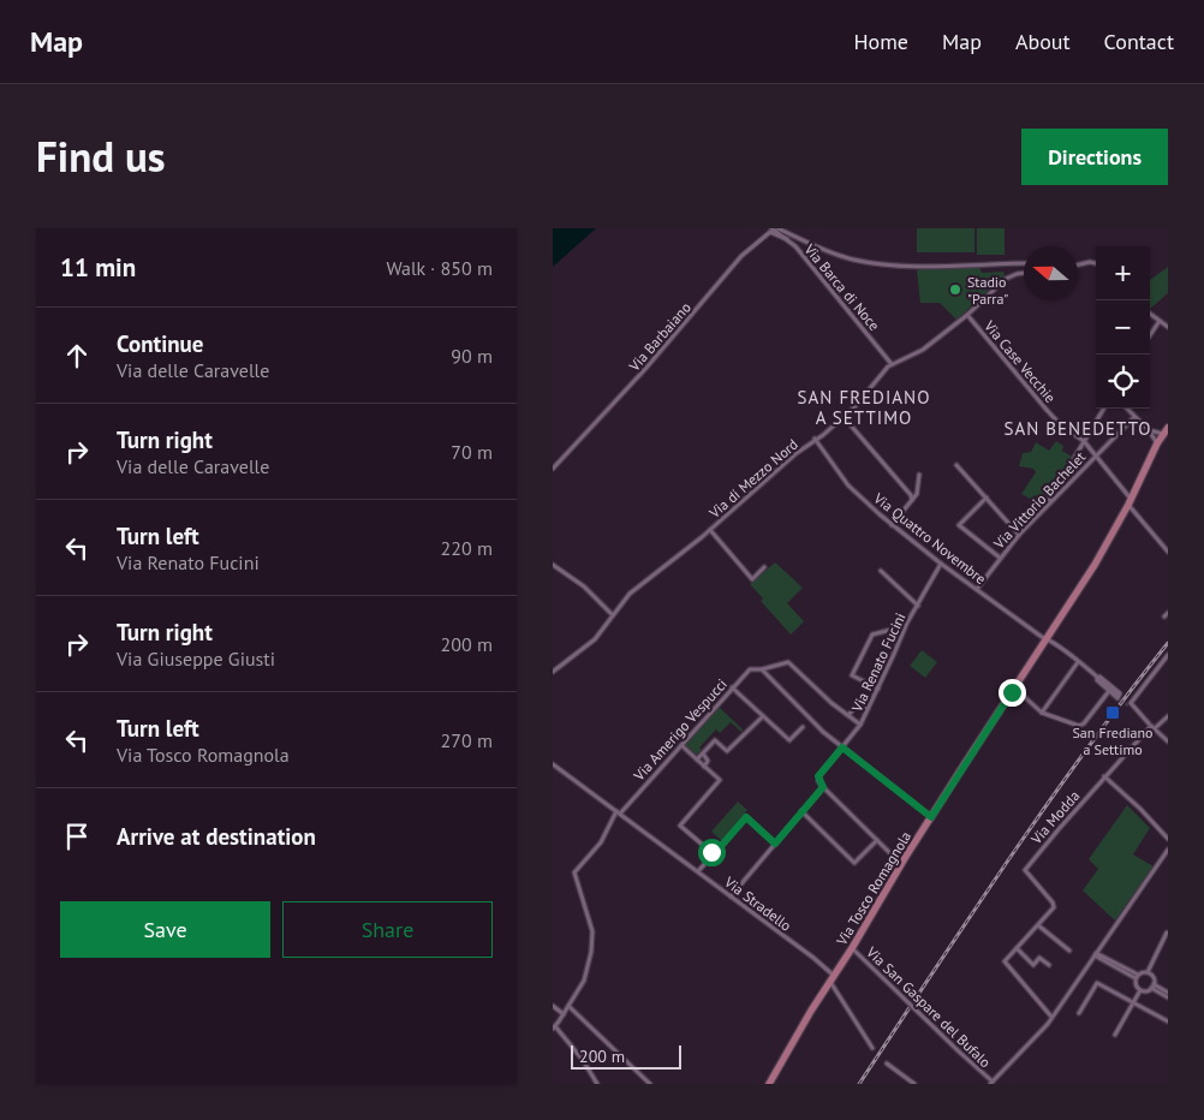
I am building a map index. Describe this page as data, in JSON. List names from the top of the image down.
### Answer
{
  "streets": {
    "main road": ["Via Tosco Romagnola"],
    "street": [
      "Via Barca di Noce",
      "Via Barbaiano",
      "Via Case Vecchie",
      "Via di Mezzo Nord",
      "Via Vittorio Bachelet",
      "Via Quattro Novembre",
      "Via Renato Fucini",
      "Via Amerigo Vespucci",
      "Via Modda",
      "Via Stradello",
      "Via San Gaspare del Bufalo"
    ]
  },
  "crossings": [
    ["Via Barca di Noce", "Via Barbaiano"],
    ["Via Barca di Noce", "Via di Mezzo Nord"],
    ["Via Case Vecchie", "Via di Mezzo Nord"],
    ["Via Case Vecchie", "Via Vittorio Bachelet"],
    ["Via Case Vecchie", "Via Tosco Romagnola"],
    ["Via di Mezzo Nord", "Via Quattro Novembre"],
    ["Via Vittorio Bachelet", "Via Quattro Novembre"],
    ["Via Quattro Novembre", "Via Renato Fucini"],
    ["Via Quattro Novembre", "Via Tosco Romagnola"],
    ["Via Renato Fucini", "Via Stradello"],
    ["Via Amerigo Vespucci", "Via Stradello"],
    ["Via Tosco Romagnola", "Via Stradello"],
    ["Via Tosco Romagnola", "Via San Gaspare del Bufalo"]
  ],
  "districts": ["SAN FREDIANO A SETTIMO", "SAN BENEDETTO"],
  "places": {
    "other": ["Stadio \"Parra\""],
    "transit": ["San Frediano a Settimo"]
  },
  "scale_bar": "200 m",
  "north": "left",
  "page": {
    "header": "Map",
    "nav": [
      "Home",
      "Map",
      "About",
      "Contact"
    ],
    "title": "Find us",
    "buttons": [
      "Directions",
      ["Save", "Share"]
    ],
    "heading": ["11 min", "Walk · 850 m"],
    "map_buttons": ["+", "−"],
    "list": [
      ["Continue", "Via delle Caravelle", "90 m"],
      ["Turn right", "Via delle Caravelle", "70 m"],
      ["Turn left", "Via Renato Fucini", "220 m"],
      ["Turn right", "Via Giuseppe Giusti", "200 m"],
      ["Turn left", "Via Tosco Romagnola", "270 m"],
      "Arrive at destination"
    ],
    "scale": "200 m"
  }
}
